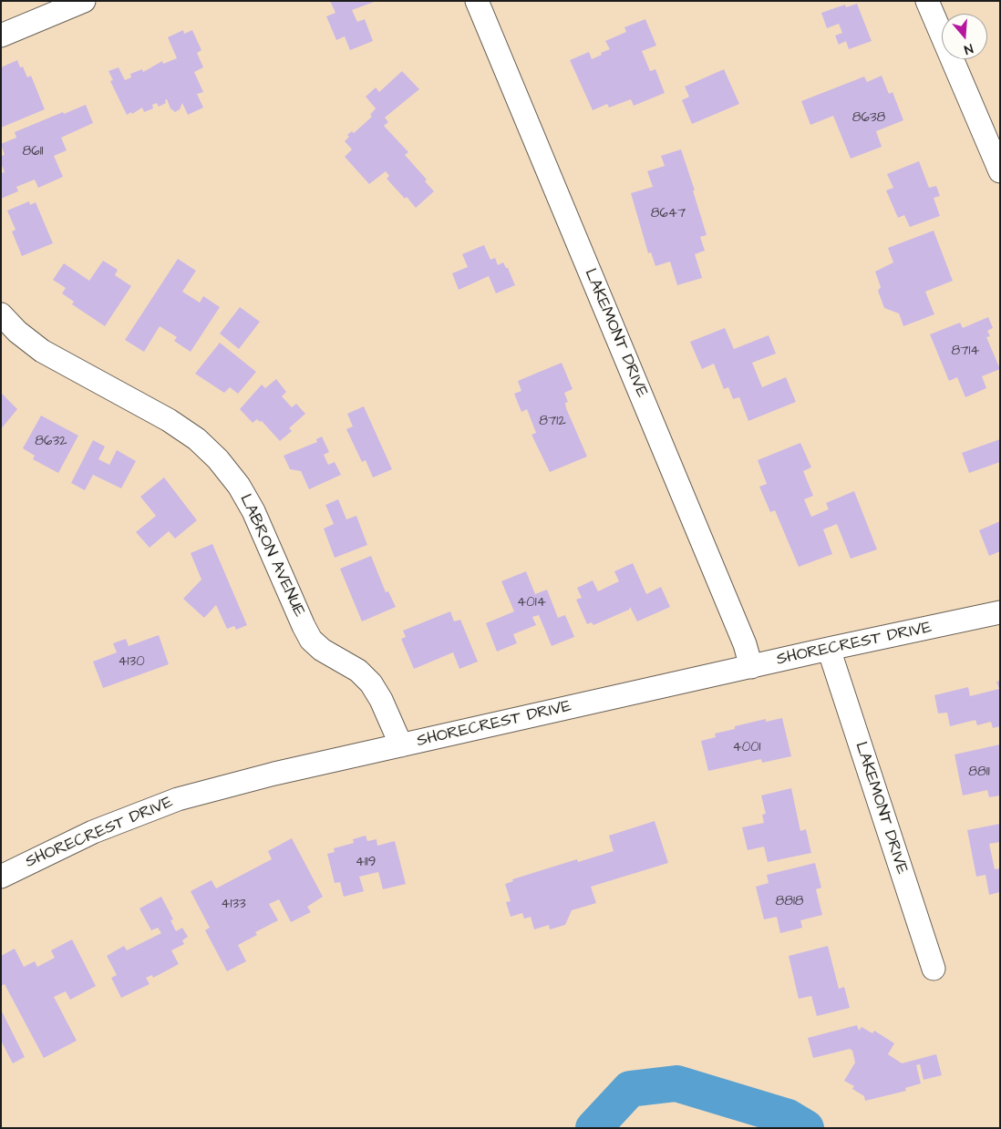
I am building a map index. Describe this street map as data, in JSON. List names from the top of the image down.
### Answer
{
  "streets": {
    "street": ["LAKEMONT DRIVE", "LABRON AVENUE", "SHORECREST DRIVE"]
  },
  "crossings": [
    ["LAKEMONT DRIVE", "SHORECREST DRIVE"],
    ["LABRON AVENUE", "SHORECREST DRIVE"]
  ],
  "house_numbers": [
    "8638",
    "8611",
    "8647",
    "8714",
    "8712",
    "8632",
    "4014",
    "4130",
    "4001",
    "8811",
    "4119",
    "8818",
    "4133"
  ],
  "north": "bottom"
}
